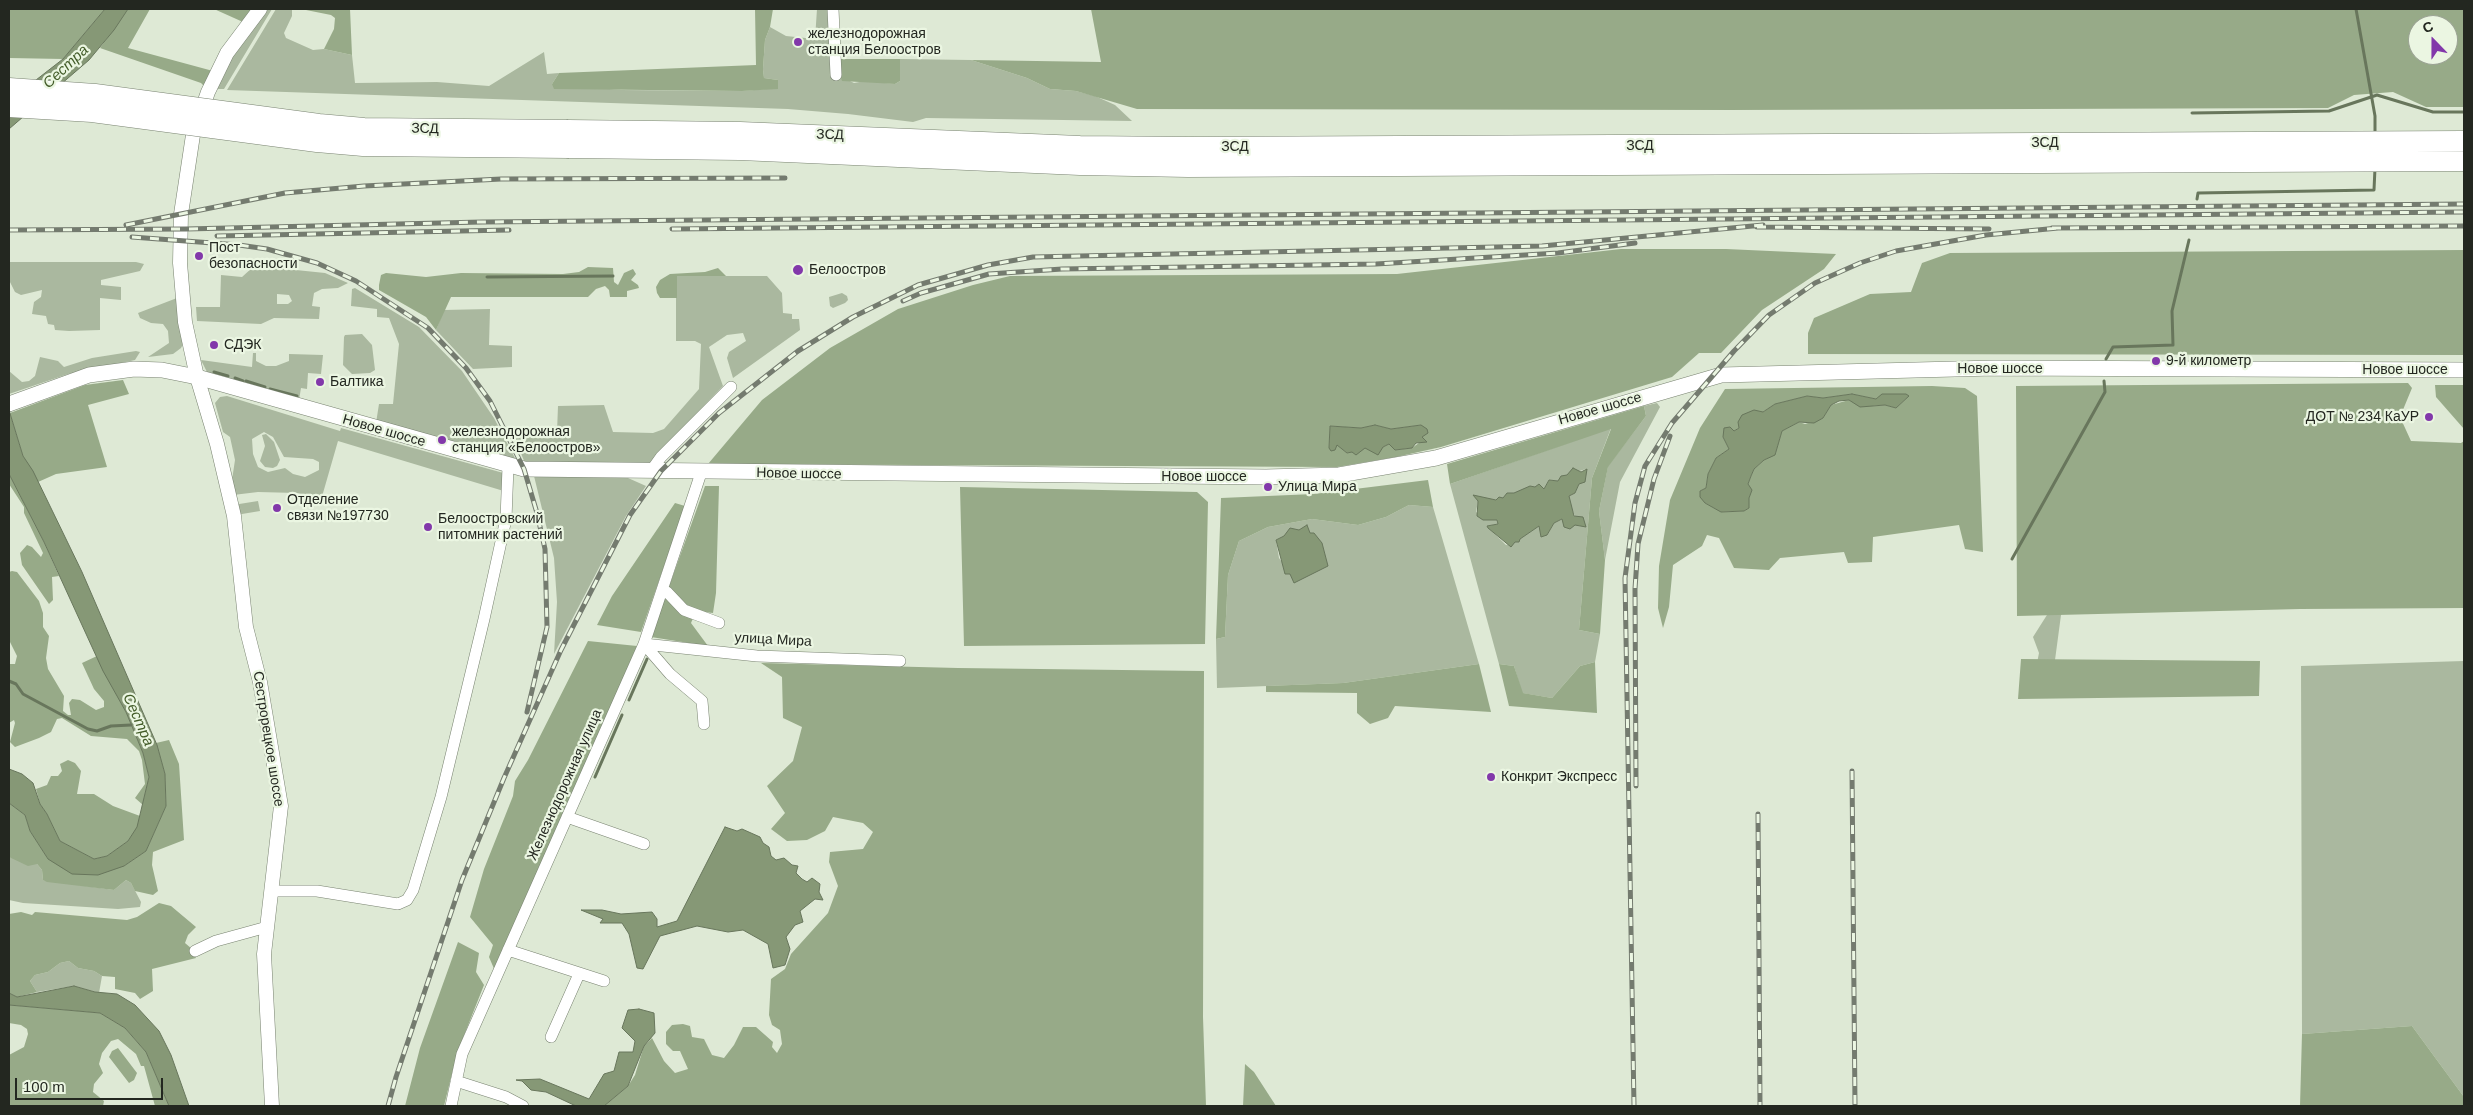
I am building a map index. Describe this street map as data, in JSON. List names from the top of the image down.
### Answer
{
  "streets": {
    "highway": ["ЗСД"],
    "main road": ["Новое шоссе"],
    "street": ["улица Мира", "Сестрорецкое шоссе", "Железнодорожная улица"]
  },
  "crossings": [
    ["Новое шоссе", "Сестрорецкое шоссе"],
    ["Новое шоссе", "Железнодорожная улица"],
    ["улица Мира", "Железнодорожная улица"]
  ],
  "water": ["Сестра"],
  "places": [
    "железнодорожная станция Белоостров",
    "Пост безопасности",
    "Белоостров",
    "СДЭК",
    "9-й километр",
    "Балтика",
    "ДОТ № 234 КаУР",
    "железнодорожная станция «Белоостров»",
    "Улица Мира",
    "Отделение связи №197730",
    "Белоостровский питомник растений",
    "Конкрит Экспресс"
  ],
  "scale_bar": "100 m",
  "north": "top"
}
